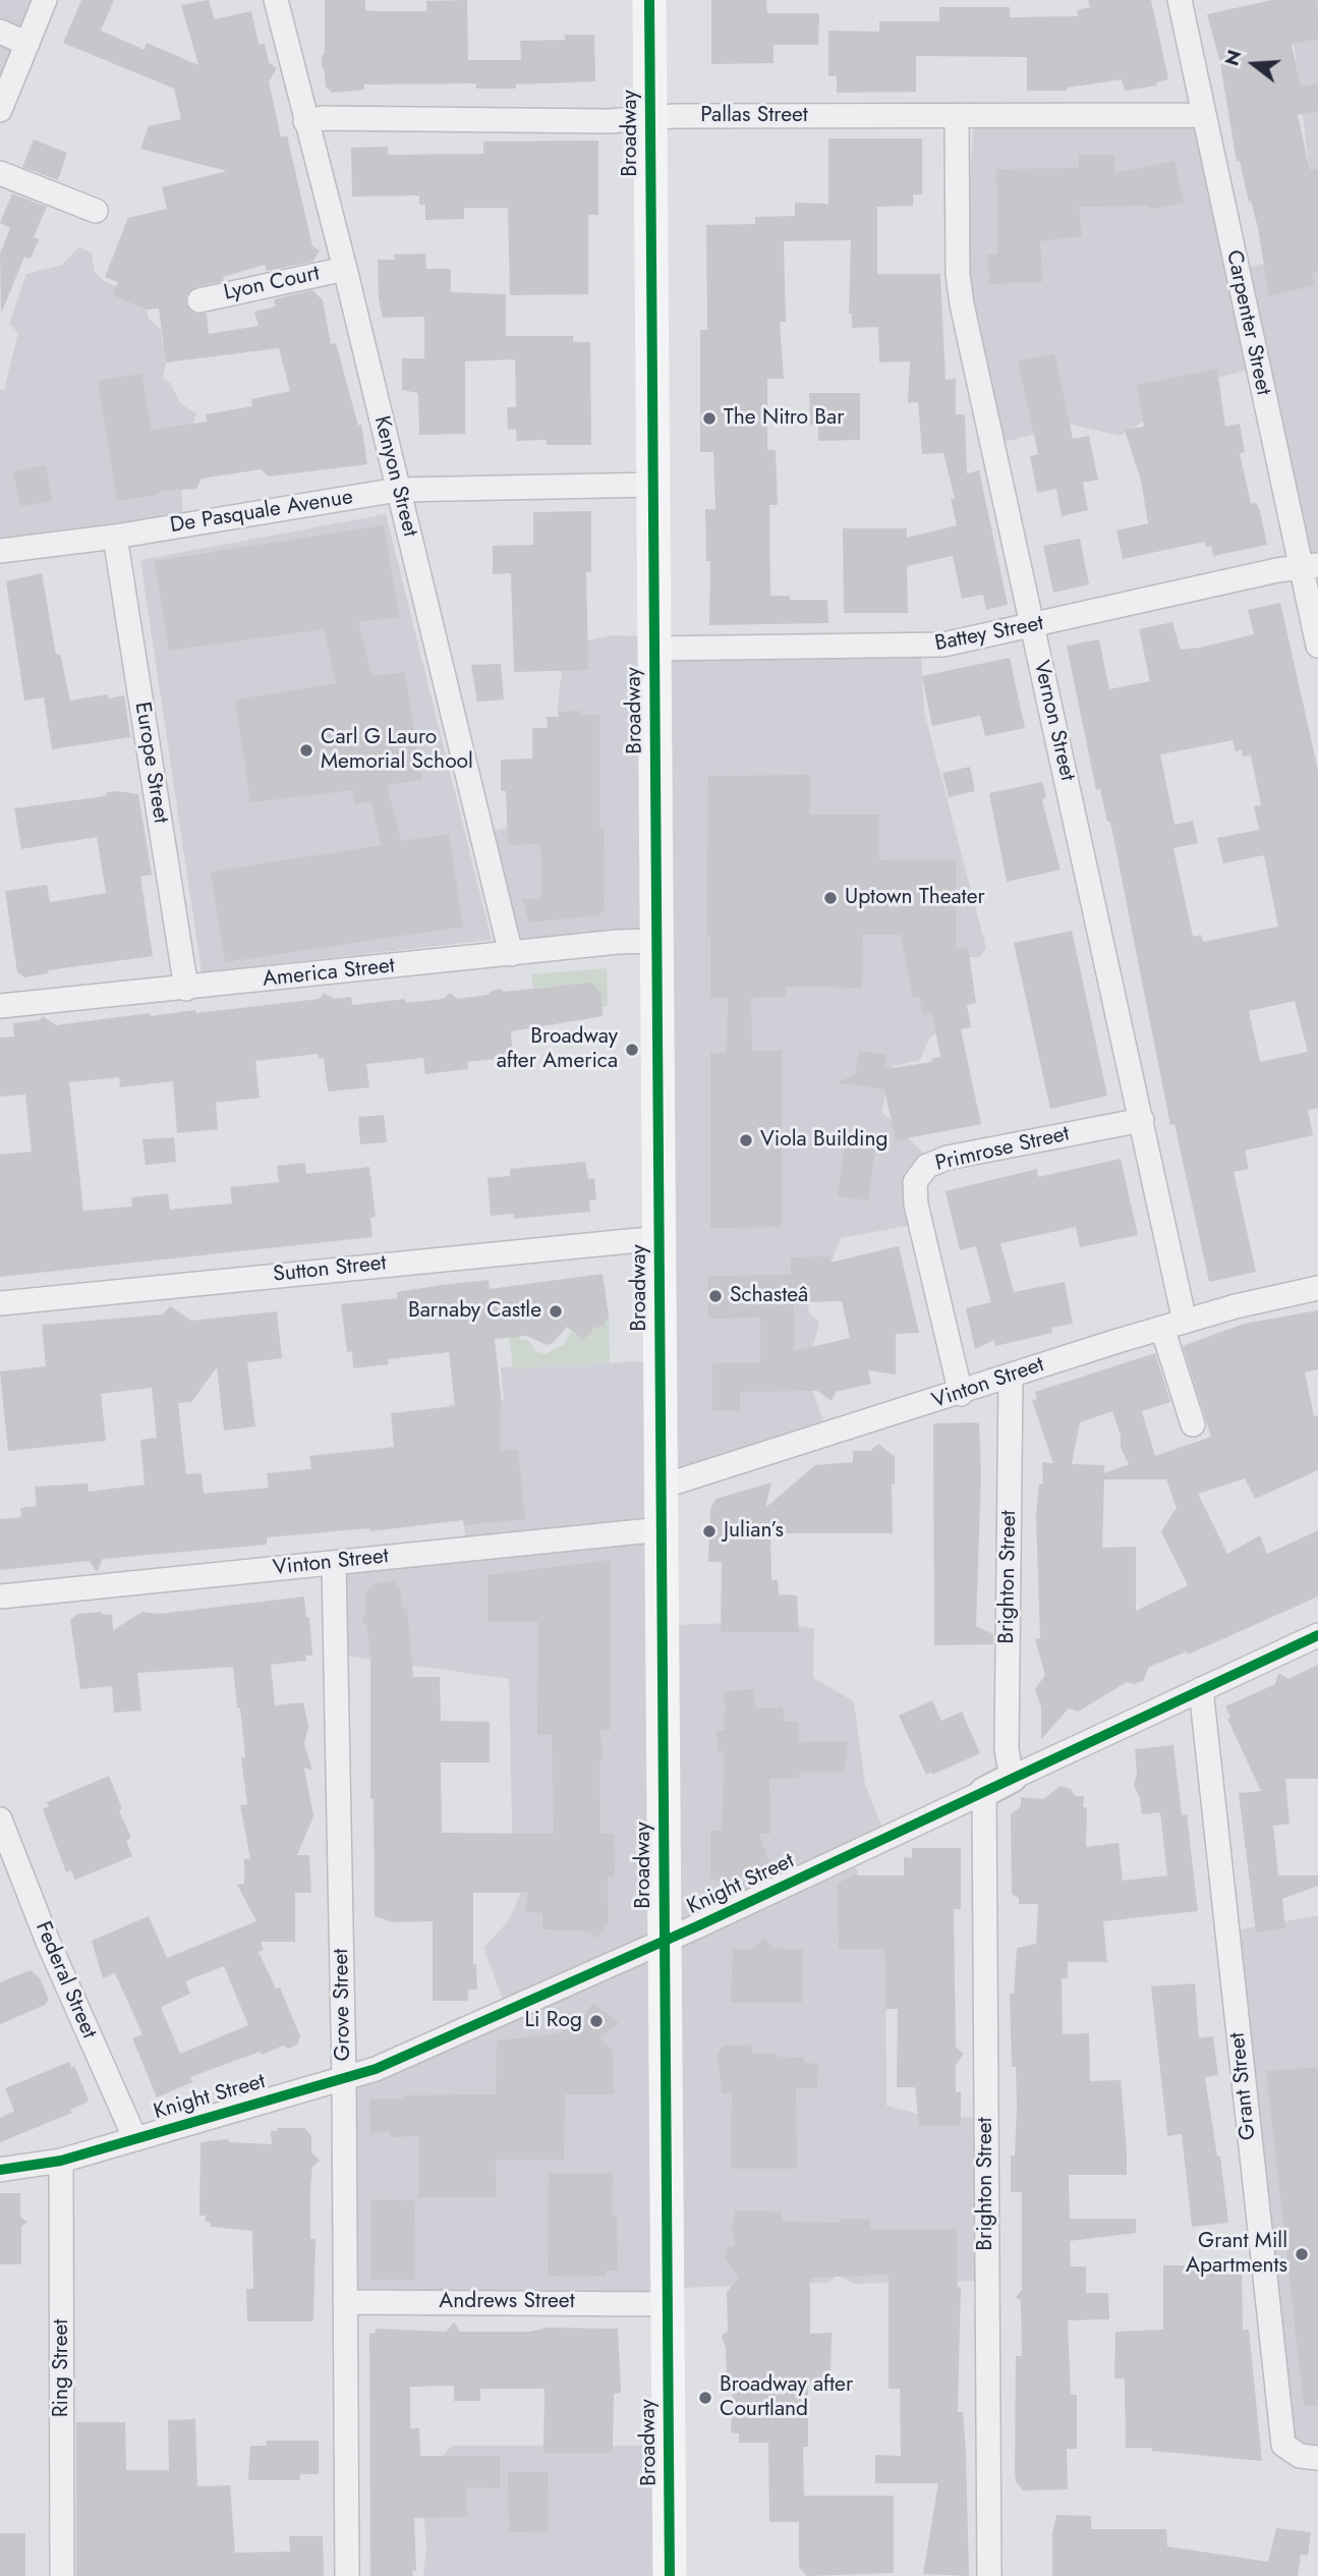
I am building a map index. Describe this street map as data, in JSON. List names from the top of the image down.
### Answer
{
  "streets": {
    "main road": ["Broadway"],
    "street": [
      "Pallas Street",
      "Lyon Court",
      "Carpenter Street",
      "Kenyon Street",
      "De Pasquale Avenue",
      "Battey Street",
      "Vernon Street",
      "Europe Street",
      "America Street",
      "Primrose Street",
      "Sutton Street",
      "Vinton Street",
      "Brighton Street",
      "Knight Street",
      "Federal Street",
      "Grove Street",
      "Grant Street",
      "Andrews Street",
      "Ring Street"
    ]
  },
  "crossings": [
    ["Pallas Street", "Broadway"],
    ["Pallas Street", "Carpenter Street"],
    ["Pallas Street", "Kenyon Street"],
    ["Pallas Street", "Vernon Street"],
    ["Broadway", "De Pasquale Avenue"],
    ["Broadway", "Battey Street"],
    ["Broadway", "America Street"],
    ["Broadway", "Sutton Street"],
    ["Broadway", "Vinton Street"],
    ["Broadway", "Knight Street"],
    ["Broadway", "Andrews Street"],
    ["Lyon Court", "Kenyon Street"],
    ["Carpenter Street", "Battey Street"],
    ["Kenyon Street", "De Pasquale Avenue"],
    ["Kenyon Street", "America Street"],
    ["De Pasquale Avenue", "Europe Street"],
    ["Battey Street", "Vernon Street"],
    ["Vernon Street", "Primrose Street"],
    ["Vernon Street", "Vinton Street"],
    ["Europe Street", "America Street"],
    ["Primrose Street", "Vinton Street"],
    ["Vinton Street", "Brighton Street"],
    ["Vinton Street", "Grove Street"],
    ["Brighton Street", "Knight Street"],
    ["Knight Street", "Federal Street"],
    ["Knight Street", "Grove Street"],
    ["Knight Street", "Grant Street"],
    ["Knight Street", "Ring Street"],
    ["Grove Street", "Andrews Street"]
  ],
  "places": [
    "The Nitro Bar",
    "Carl G Lauro Memorial School",
    "Uptown Theater",
    "Broadway after America",
    "Viola Building",
    "Schasteâ",
    "Barnaby Castle",
    "Julian’s",
    "Li Rog",
    "Grant Mill Apartments",
    "Broadway after Courtland"
  ],
  "north": "left"
}
